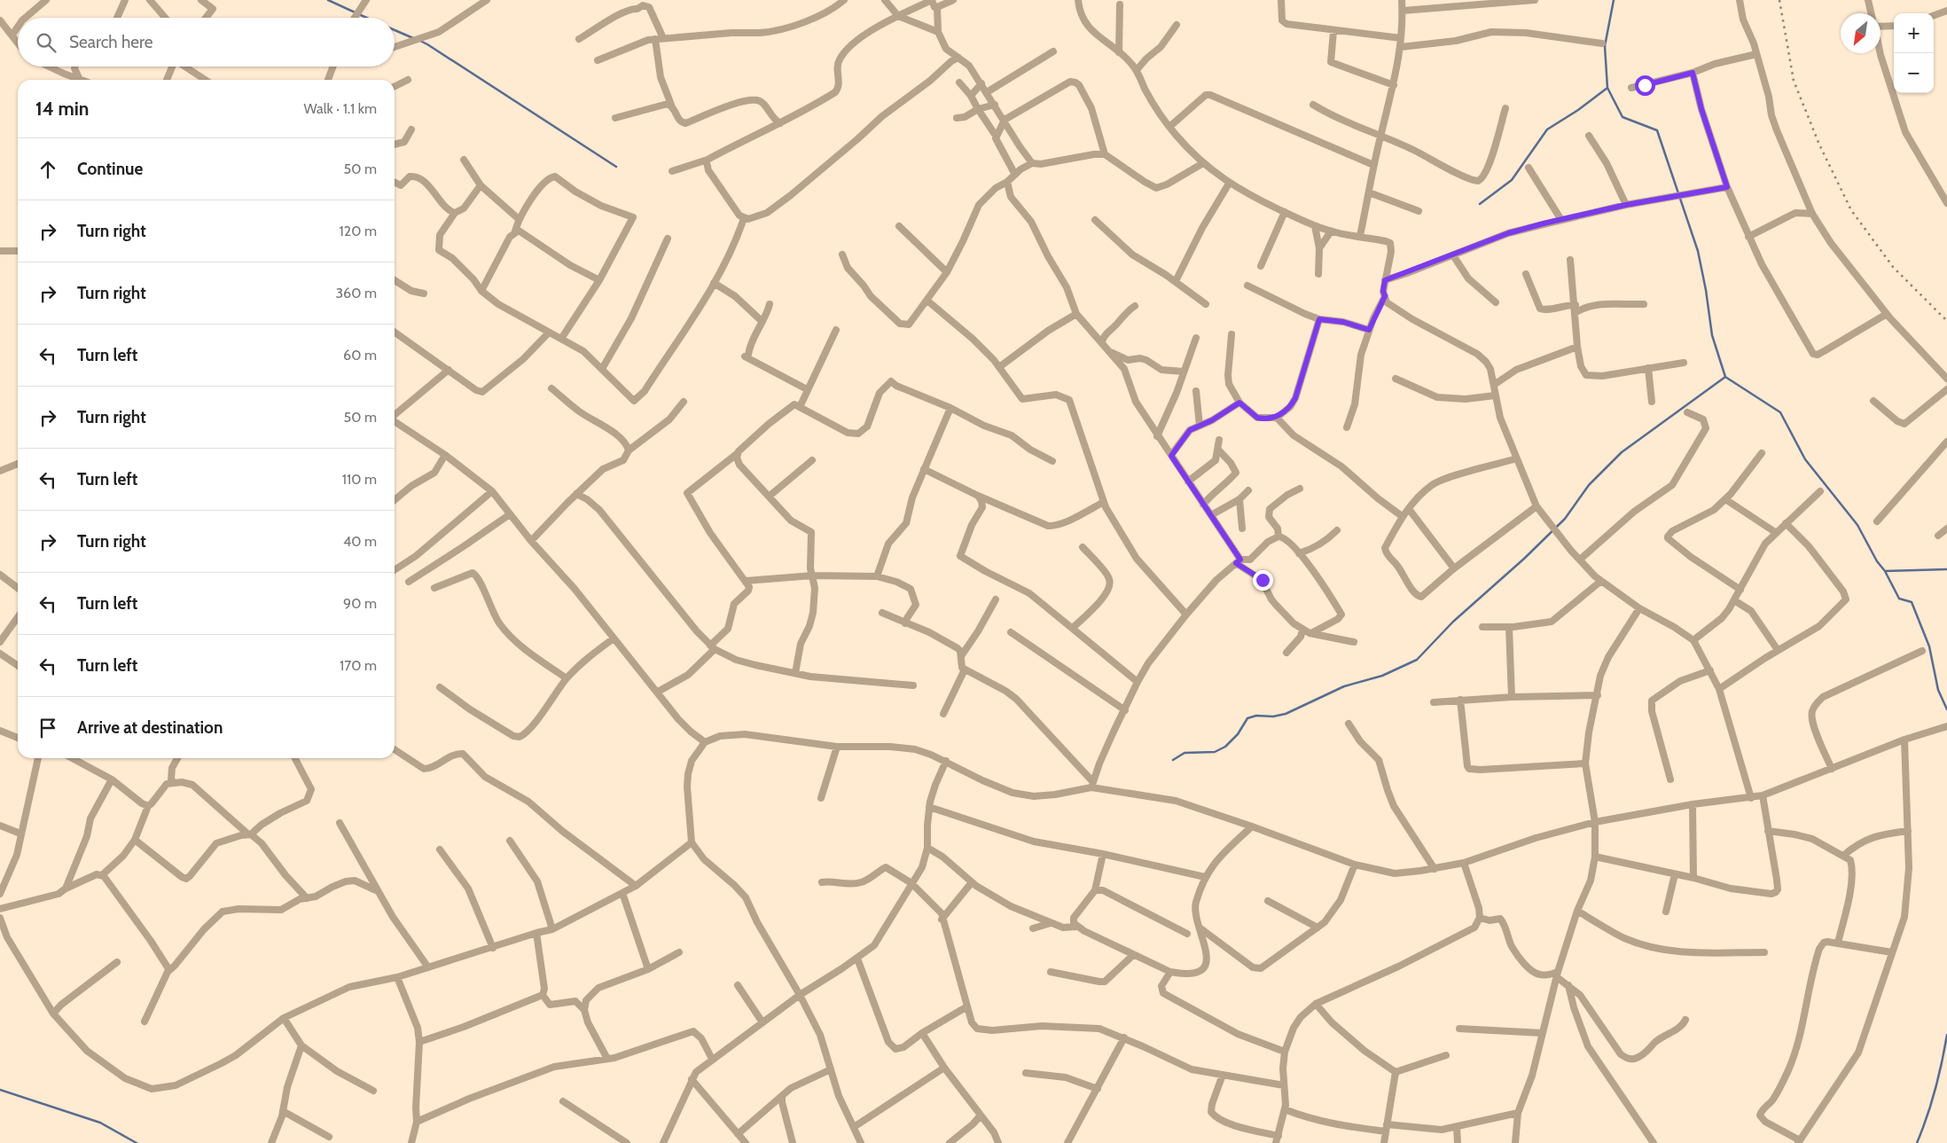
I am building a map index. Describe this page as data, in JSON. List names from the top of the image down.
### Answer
{
  "north": "bottom left",
  "page": {
    "map_buttons": ["+", "−"],
    "search": "Search here",
    "heading": ["14 min", "Walk · 1.1 km"],
    "list": [
      ["Continue", "50 m"],
      ["Turn right", "120 m"],
      ["Turn right", "360 m"],
      ["Turn left", "60 m"],
      ["Turn right", "50 m"],
      ["Turn left", "110 m"],
      ["Turn right", "40 m"],
      ["Turn left", "90 m"],
      ["Turn left", "170 m"],
      "Arrive at destination"
    ]
  }
}
